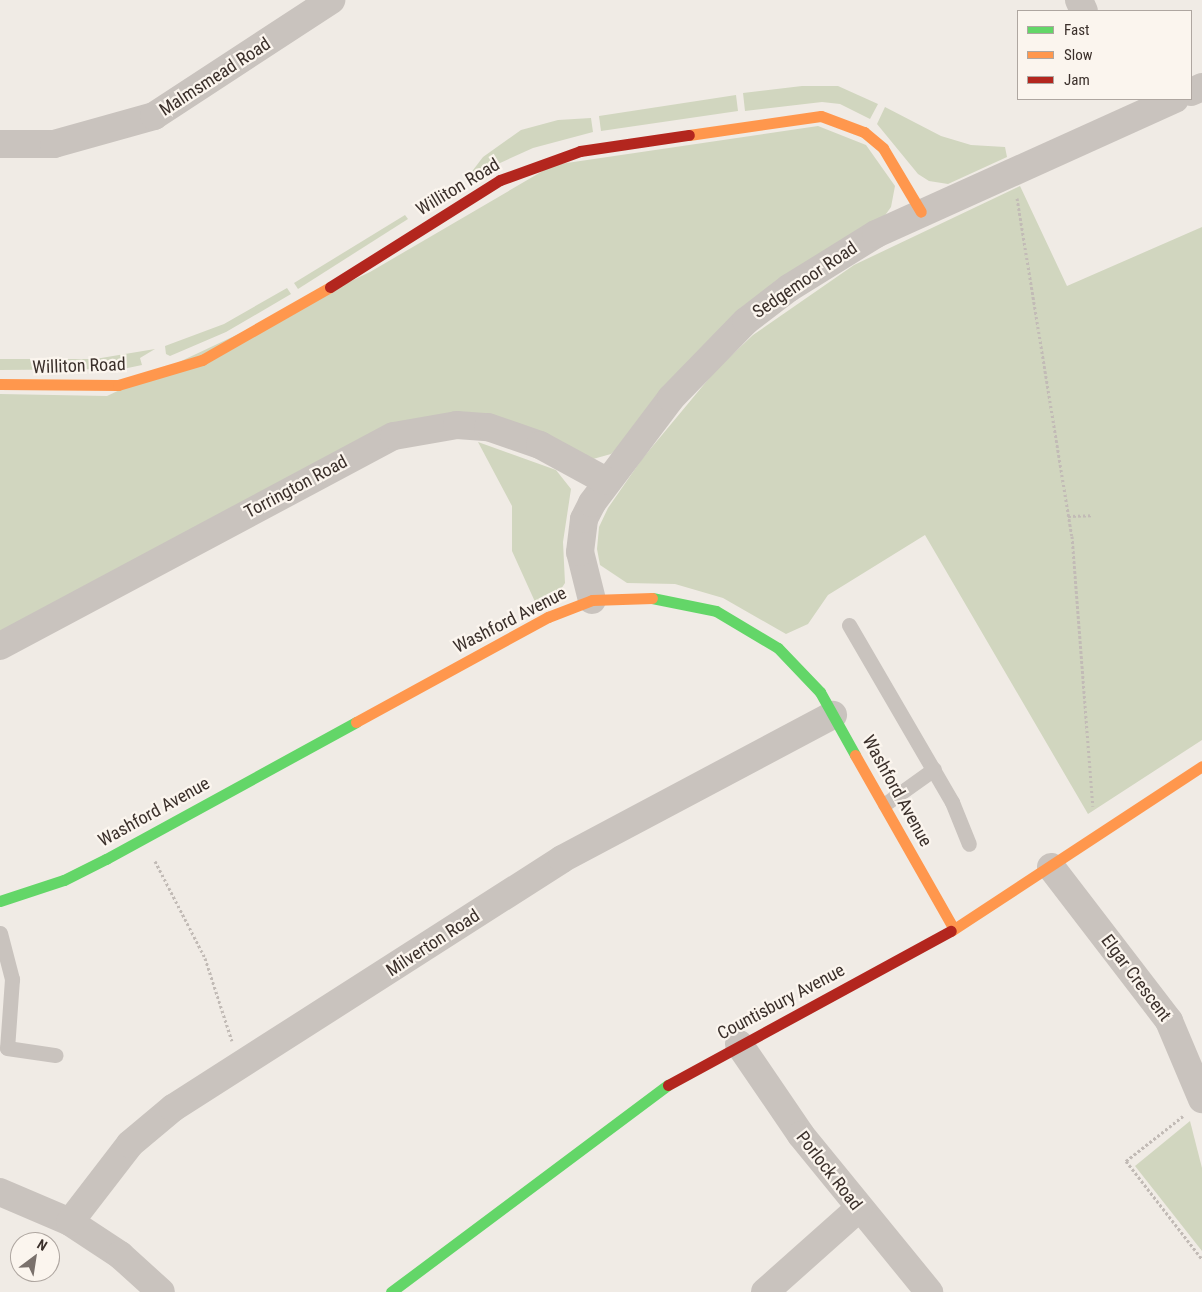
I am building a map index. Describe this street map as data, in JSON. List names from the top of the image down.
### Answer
{
  "streets": {
    "street": [
      "Malmsmead Road",
      "Williton Road",
      "Sedgemoor Road",
      "Torrington Road",
      "Washford Avenue",
      "Milverton Road",
      "Elgar Crescent",
      "Countisbury Avenue",
      "Porlock Road"
    ]
  },
  "crossings": [
    ["Williton Road", "Sedgemoor Road"],
    ["Sedgemoor Road", "Torrington Road"],
    ["Sedgemoor Road", "Washford Avenue"],
    ["Washford Avenue", "Milverton Road"],
    ["Washford Avenue", "Countisbury Avenue"],
    ["Elgar Crescent", "Countisbury Avenue"],
    ["Countisbury Avenue", "Porlock Road"]
  ],
  "legend": ["Fast", "Slow", "Jam"],
  "north": "top right"
}
